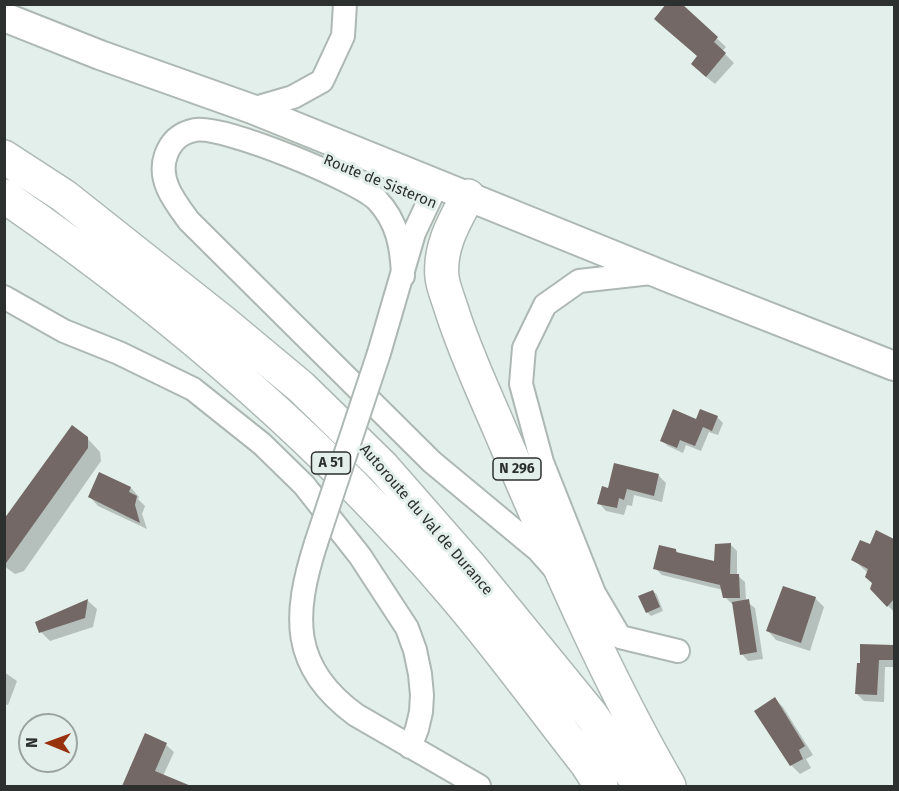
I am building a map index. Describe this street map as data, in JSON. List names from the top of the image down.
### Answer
{
  "streets": {
    "highway": ["A 51", "N 296", "Autoroute du Val de Durance"],
    "main road": ["Route de Sisteron"]
  },
  "crossings": [
    ["Route de Sisteron", "N 296"]
  ],
  "north": "left"
}
